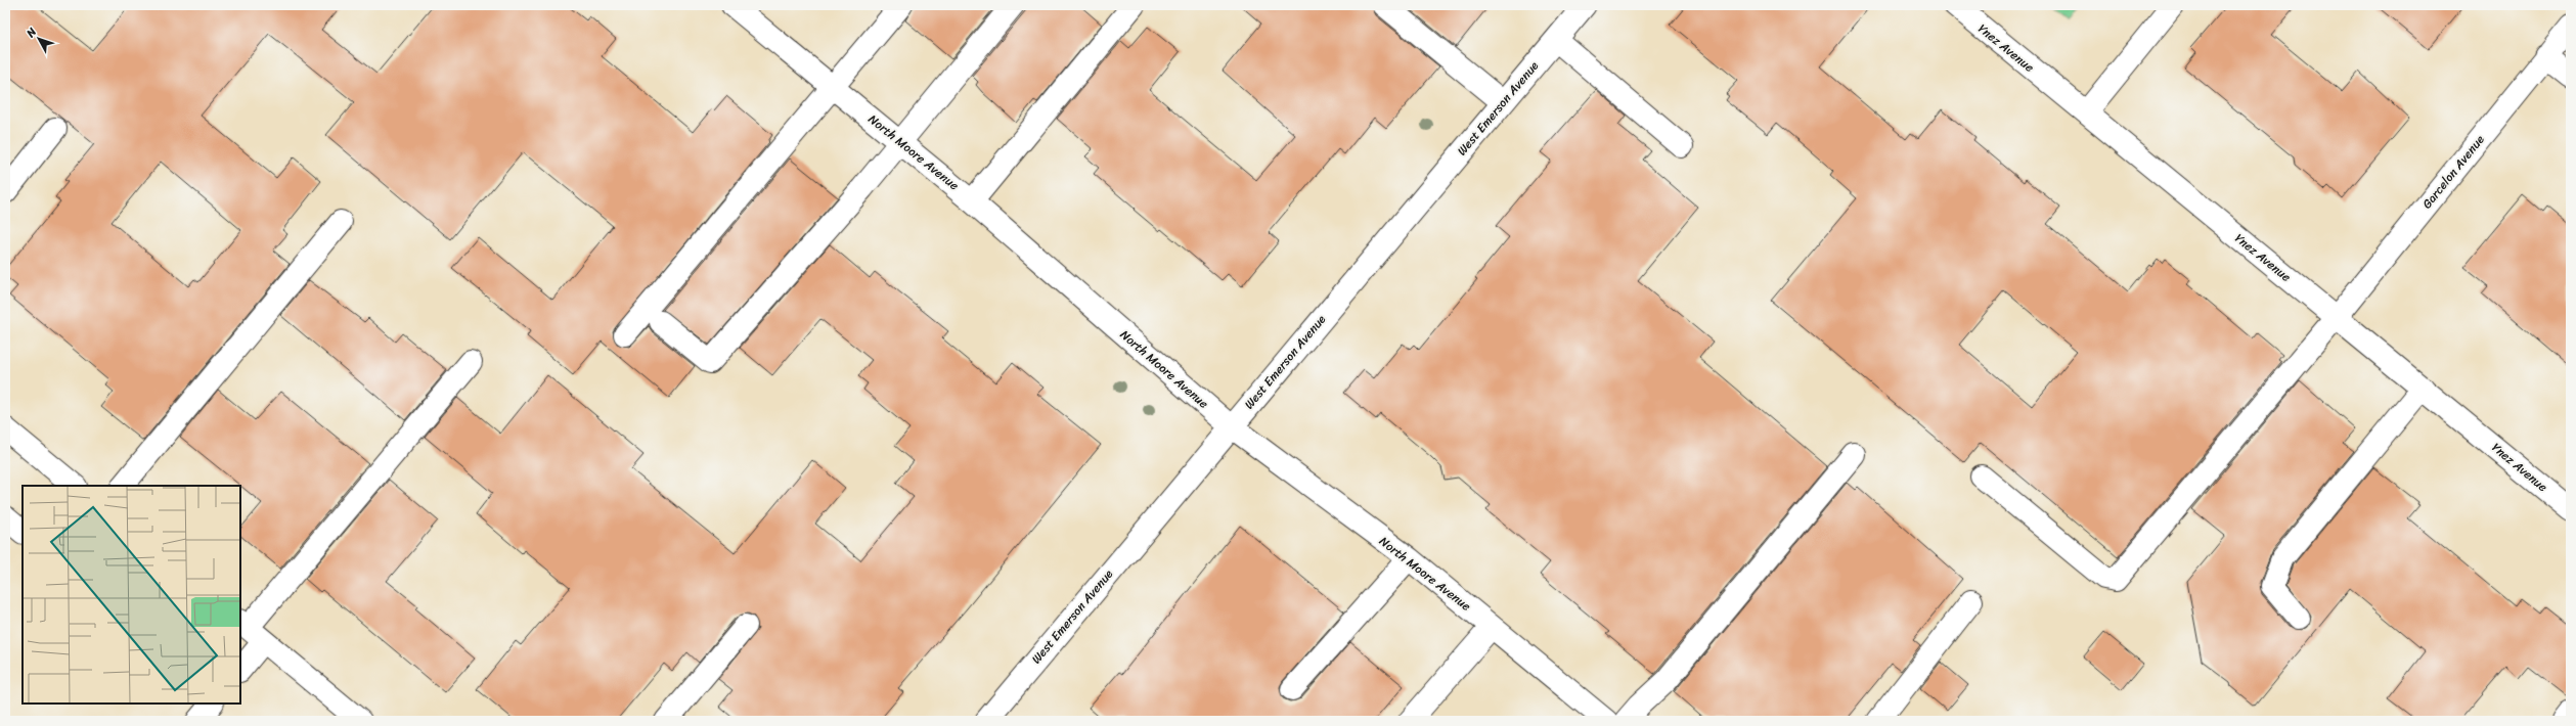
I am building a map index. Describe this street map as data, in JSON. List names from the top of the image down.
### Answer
{
  "streets": {
    "street": [
      "Ynez Avenue",
      "West Emerson Avenue",
      "North Moore Avenue",
      "Garcelon Avenue"
    ]
  },
  "crossings": [
    ["Ynez Avenue", "Garcelon Avenue"],
    ["West Emerson Avenue", "North Moore Avenue"]
  ],
  "north": "top left"
}
